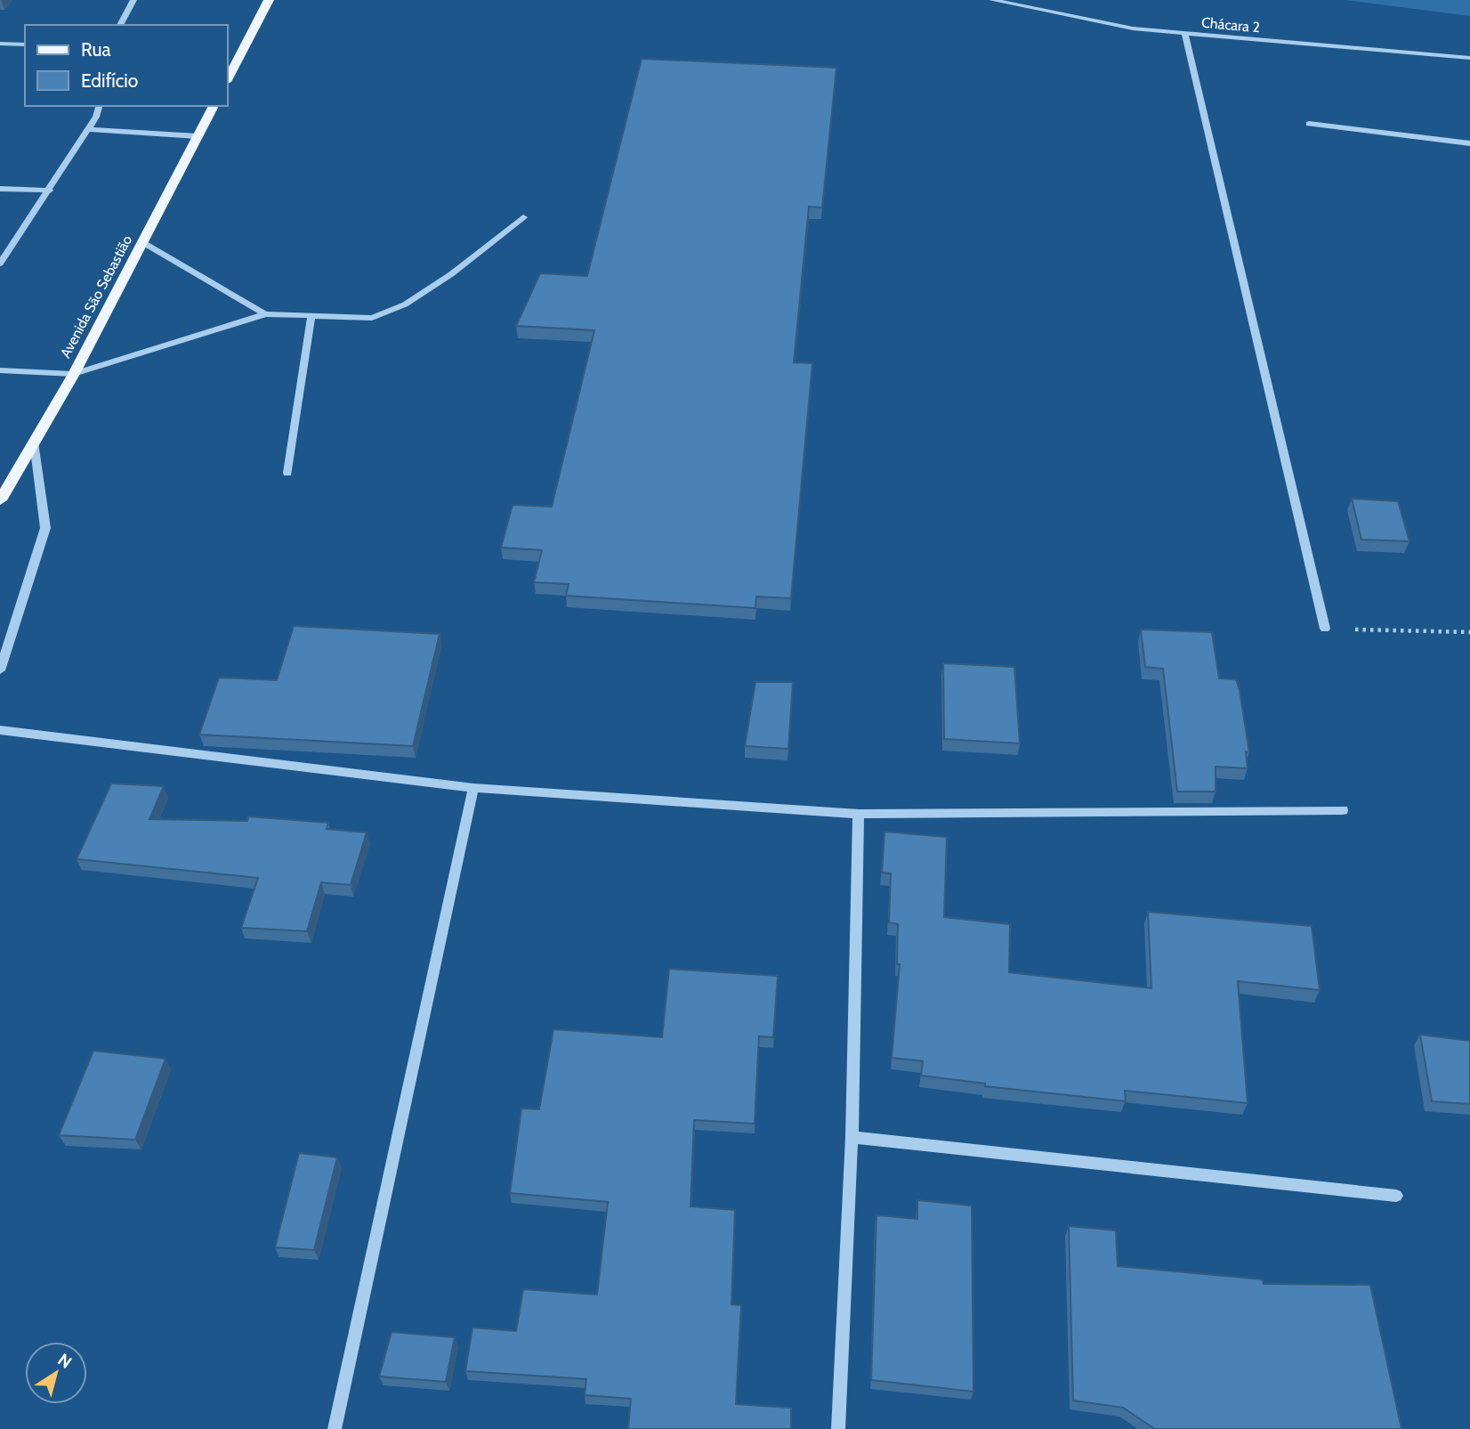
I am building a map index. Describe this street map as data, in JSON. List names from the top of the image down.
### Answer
{
  "streets": {
    "main road": ["Avenida São Sebastião"],
    "street": ["Chácara 2"]
  },
  "legend": ["Rua", "Edifício"],
  "north": "top right"
}
